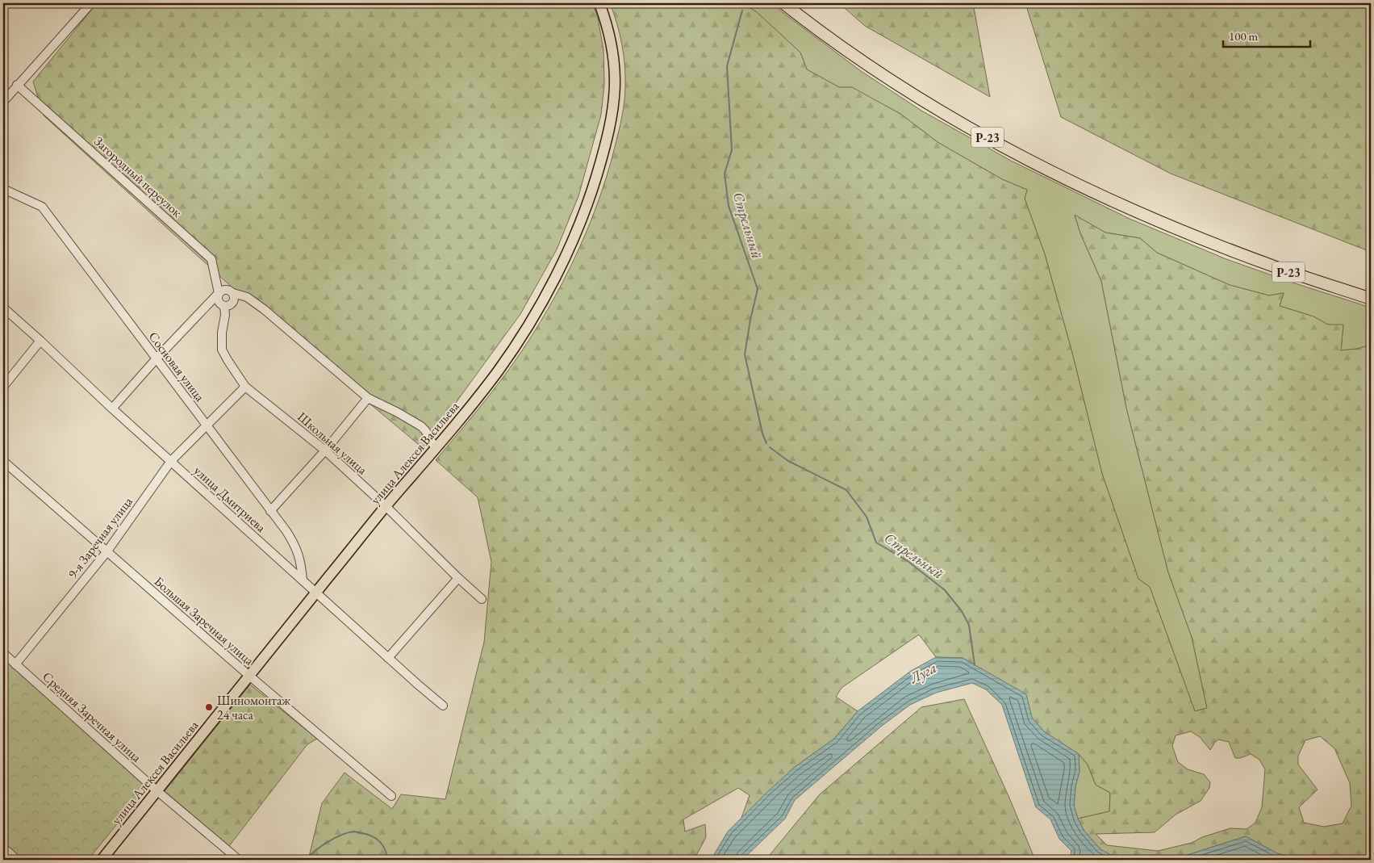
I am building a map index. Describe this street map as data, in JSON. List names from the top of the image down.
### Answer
{
  "streets": {
    "highway": ["Р-23"],
    "main road": ["улица Алексея Васильева"],
    "street": [
      "Загородный переулок",
      "Сосновая улица",
      "Школьная улица",
      "улица Дмитриева",
      "9-я Заречная улица",
      "Большая Заречная улица",
      "Средняя Заречная улица"
    ]
  },
  "crossings": [
    ["Загородный переулок", "Школьная улица"],
    ["Сосновая улица", "улица Дмитриева"],
    ["Сосновая улица", "9-я Заречная улица"],
    ["Школьная улица", "улица Алексея Васильева"],
    ["Школьная улица", "9-я Заречная улица"],
    ["улица Алексея Васильева", "улица Дмитриева"],
    ["улица Алексея Васильева", "Большая Заречная улица"],
    ["улица Алексея Васильева", "Средняя Заречная улица"],
    ["улица Дмитриева", "9-я Заречная улица"],
    ["9-я Заречная улица", "Большая Заречная улица"],
    ["9-я Заречная улица", "Средняя Заречная улица"]
  ],
  "water": ["Стрельный", "Луга"],
  "places": ["Шиномонтаж 24 часа"],
  "scale_bar": "100 m"
}
